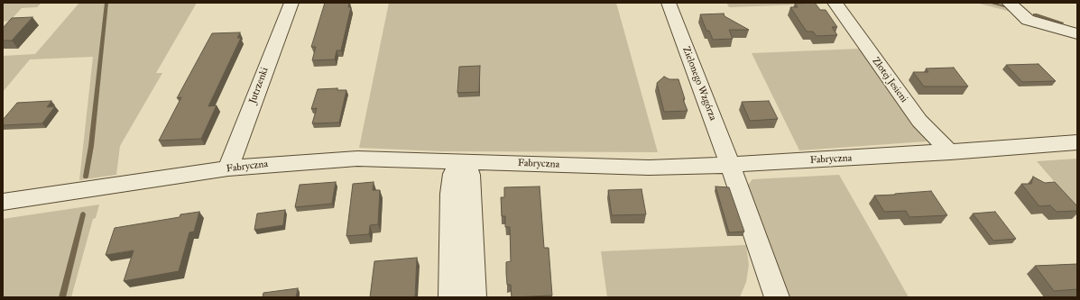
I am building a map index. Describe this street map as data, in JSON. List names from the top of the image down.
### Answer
{
  "streets": {
    "street": [
      "Złotej Jesieni",
      "Zielonego Wzgórza",
      "Jutrzenki",
      "Fabryczna"
    ]
  },
  "crossings": [
    ["Złotej Jesieni", "Fabryczna"],
    ["Zielonego Wzgórza", "Fabryczna"],
    ["Jutrzenki", "Fabryczna"]
  ]
}
